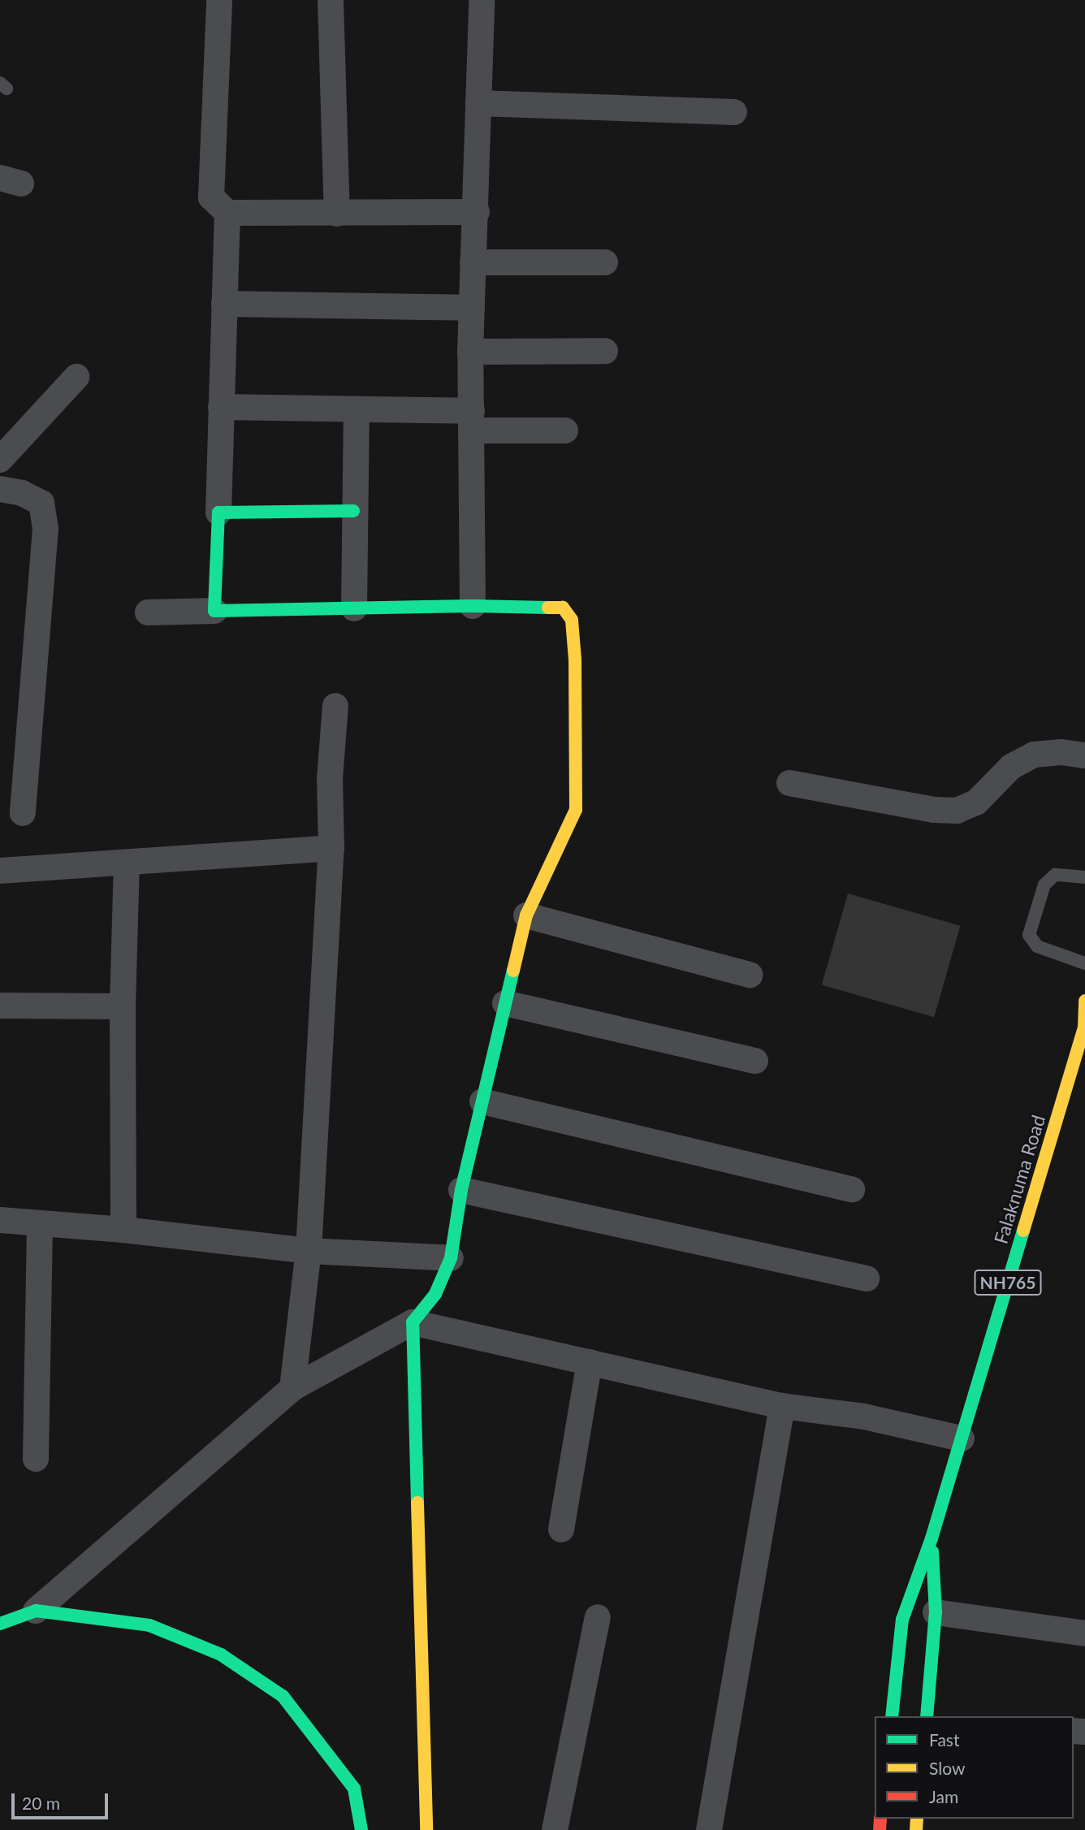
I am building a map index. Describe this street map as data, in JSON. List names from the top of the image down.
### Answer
{
  "streets": {
    "main road": ["Falaknuma Road", "NH765"]
  },
  "legend": ["Fast", "Slow", "Jam"],
  "scale_bar": "20 m"
}
